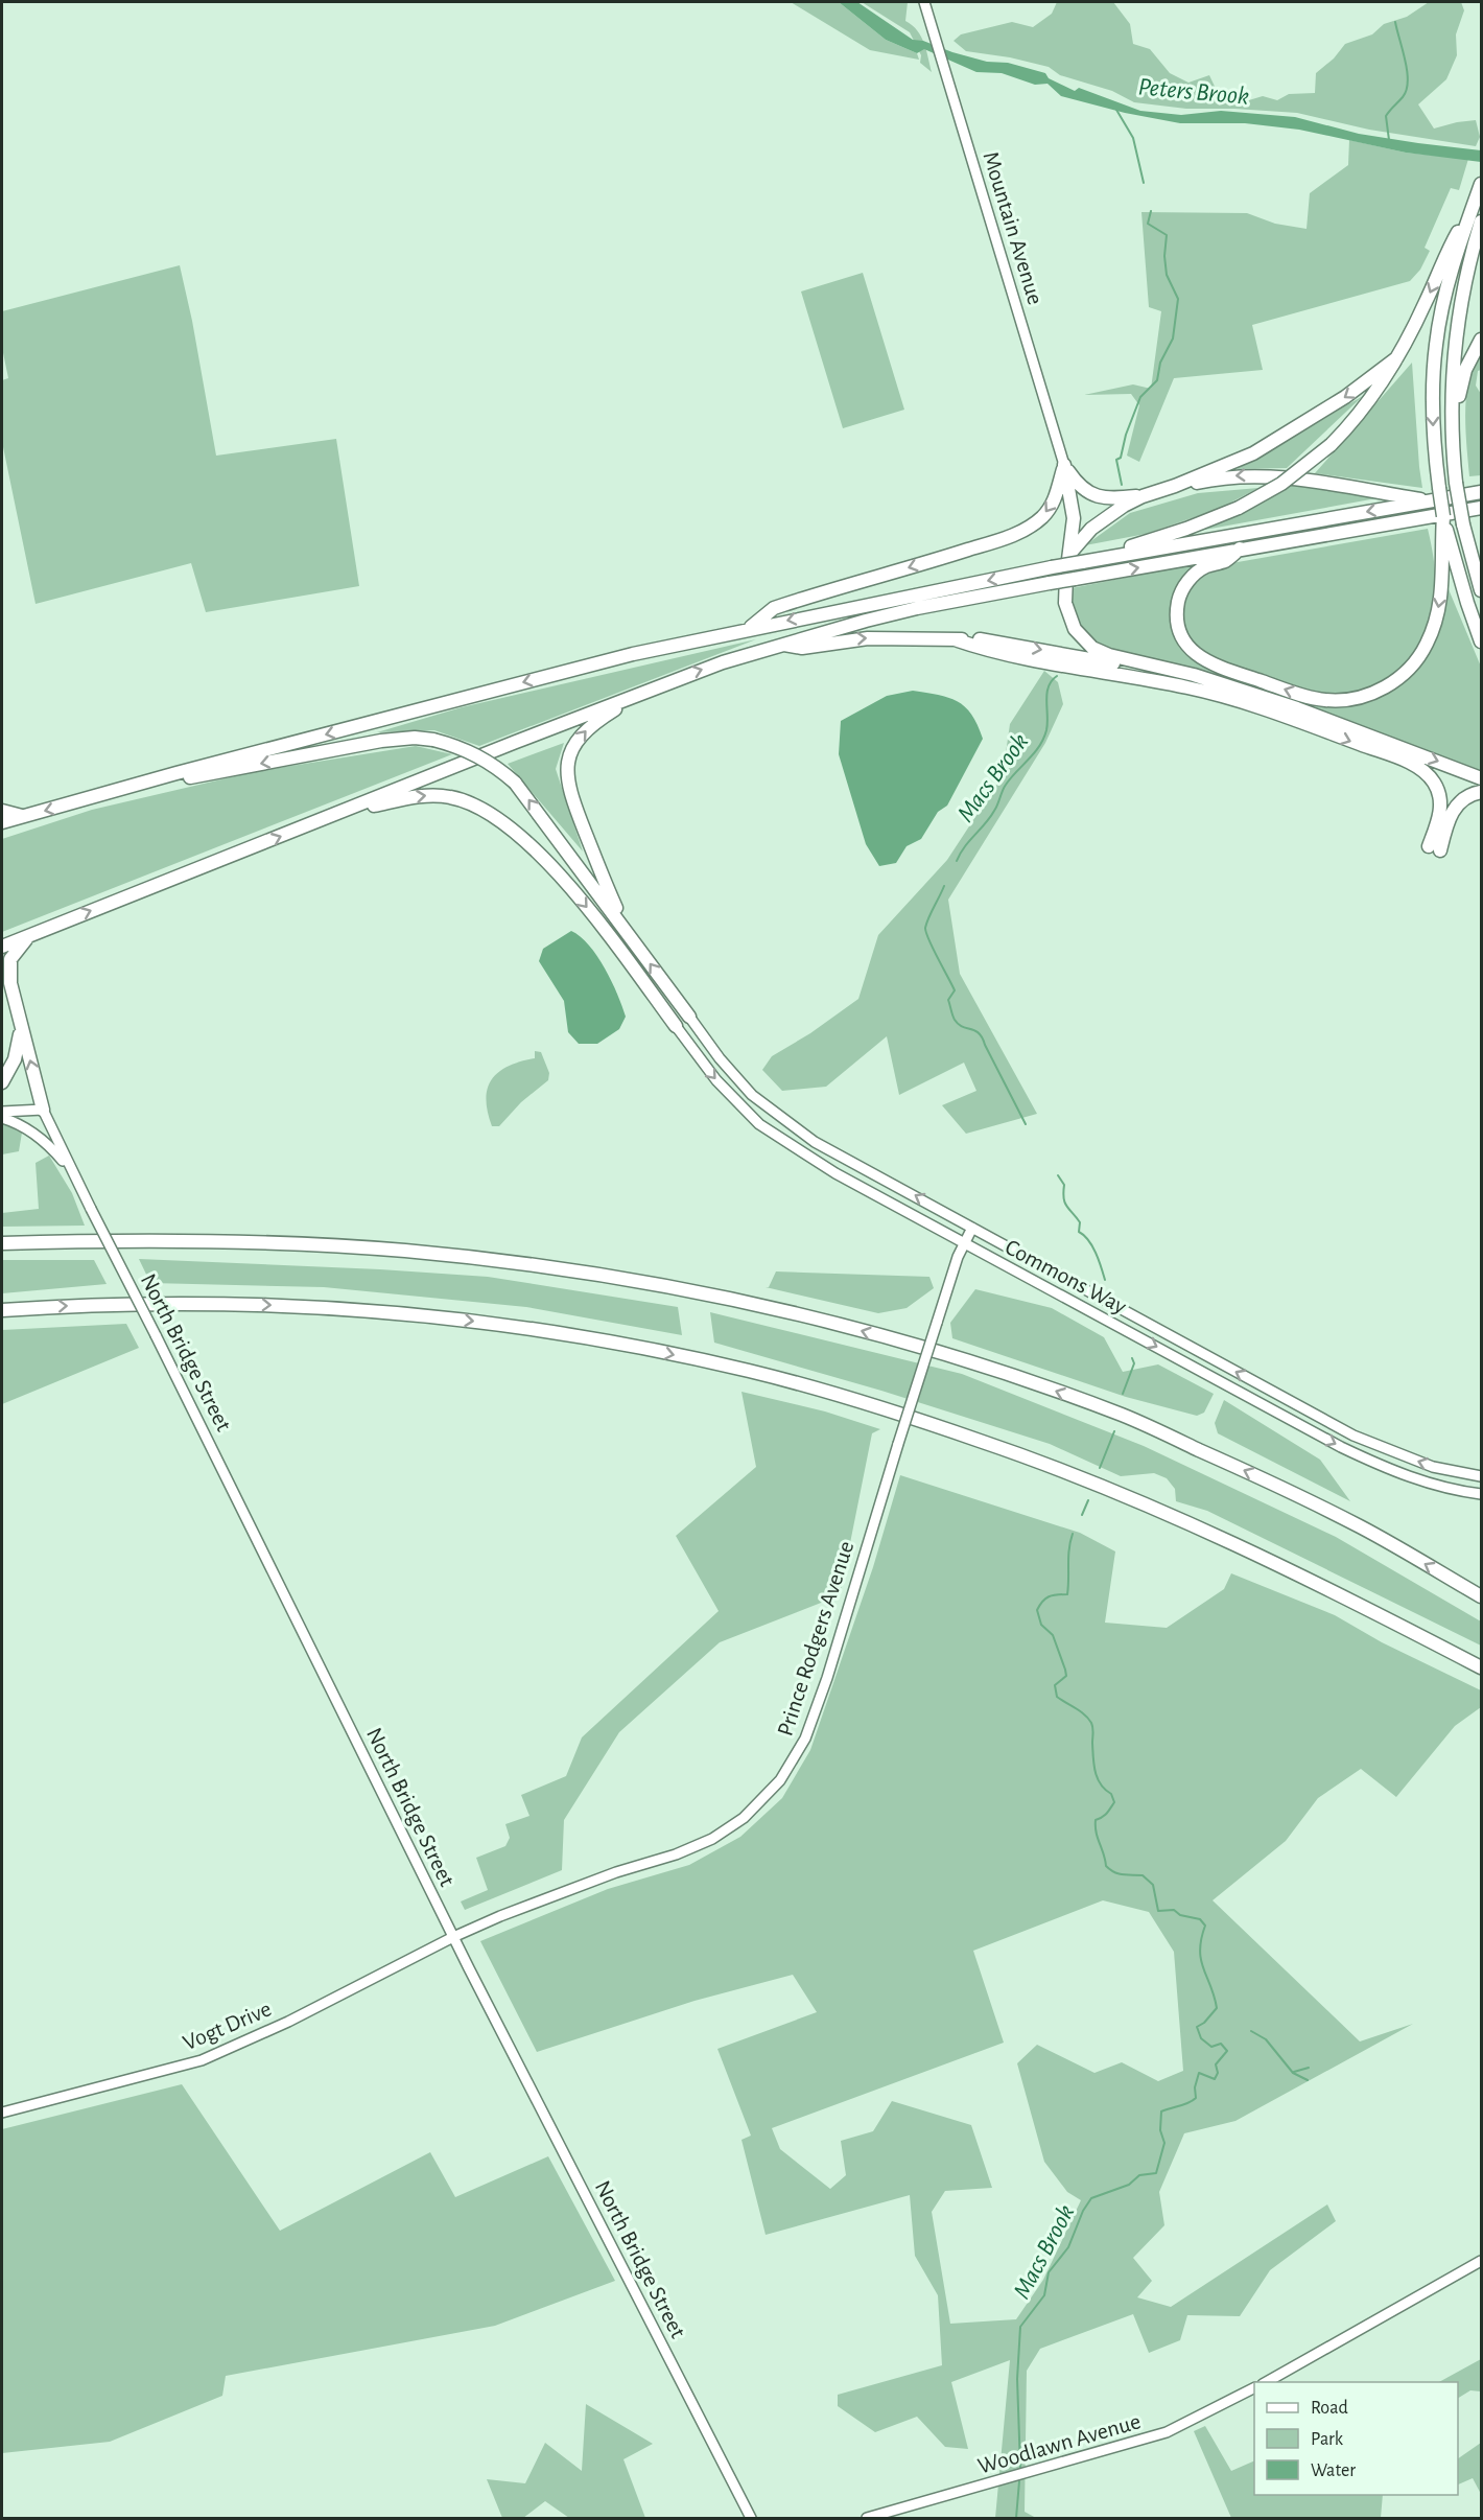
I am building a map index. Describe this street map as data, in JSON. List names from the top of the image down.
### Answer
{
  "streets": {
    "street": [
      "Mountain Avenue",
      "Commons Way",
      "North Bridge Street",
      "Prince Rodgers Avenue",
      "Vogt Drive",
      "Woodlawn Avenue"
    ]
  },
  "crossings": [
    ["Commons Way", "Prince Rodgers Avenue"],
    ["North Bridge Street", "Prince Rodgers Avenue"],
    ["North Bridge Street", "Vogt Drive"],
    ["Prince Rodgers Avenue", "Vogt Drive"]
  ],
  "water": ["Peters Brook", "Macs Brook"],
  "legend": ["Road", "Park", "Water"]
}
